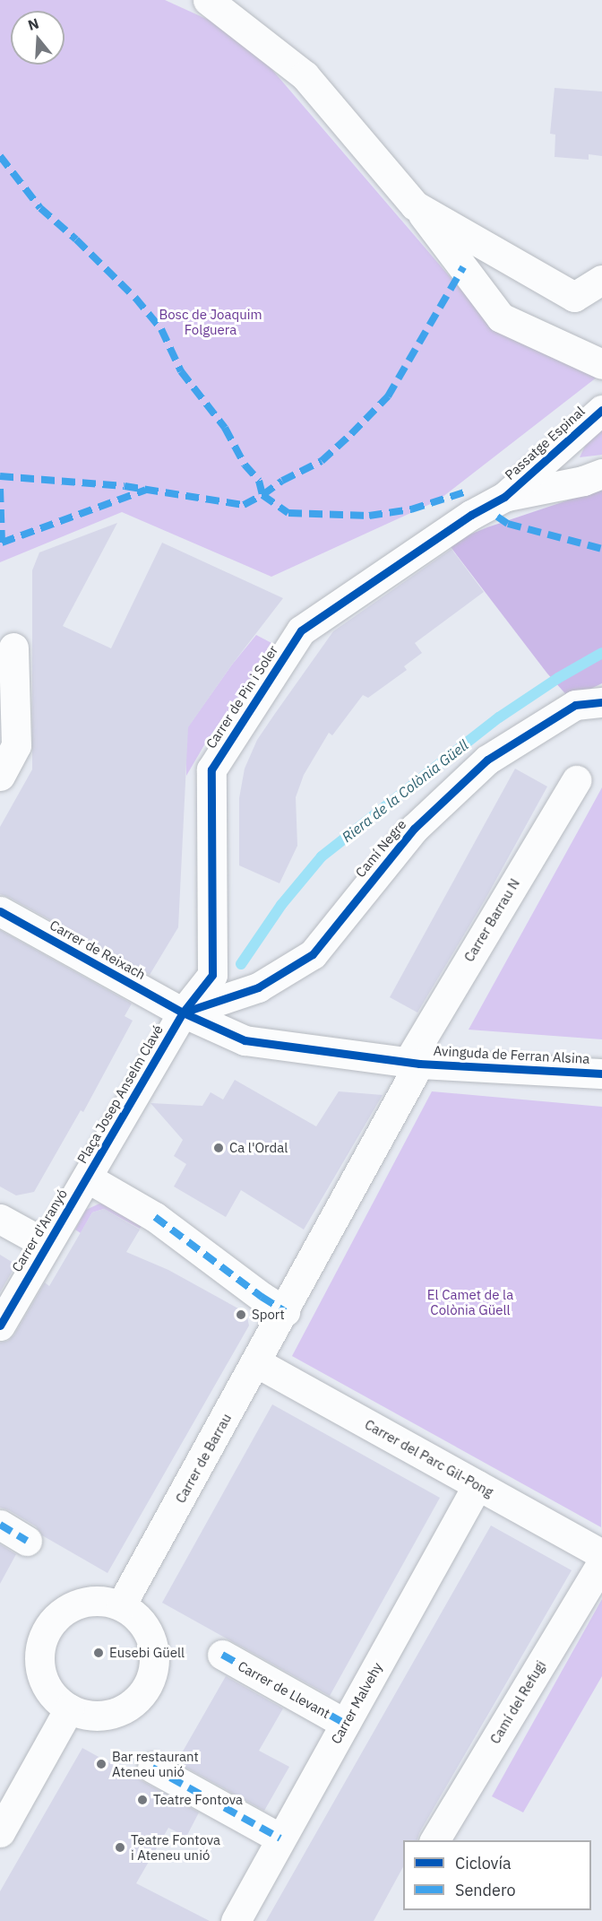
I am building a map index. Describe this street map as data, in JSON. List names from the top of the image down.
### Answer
{
  "streets": {
    "street": [
      "Passatge Espinal",
      "Carrer de Pin i Soler",
      "Camí Negre",
      "Carrer Barrau N",
      "Carrer de Reixach",
      "Avinguda de Ferran Alsina",
      "Plaça Josep Anselm Clavé",
      "Carrer d'Aranyó",
      "Carrer de Barrau",
      "Carrer del Parc Gil-Pong",
      "Carrer de Llevant",
      "Camí del Refugi",
      "Carrer Malvehy"
    ]
  },
  "crossings": [
    ["Passatge Espinal", "Carrer de Pin i Soler"],
    ["Carrer de Pin i Soler", "Camí Negre"],
    ["Carrer de Pin i Soler", "Carrer de Reixach"],
    ["Carrer de Pin i Soler", "Plaça Josep Anselm Clavé"],
    ["Camí Negre", "Carrer de Reixach"],
    ["Camí Negre", "Plaça Josep Anselm Clavé"],
    ["Carrer Barrau N", "Avinguda de Ferran Alsina"],
    ["Carrer Barrau N", "Carrer de Barrau"],
    ["Carrer de Reixach", "Plaça Josep Anselm Clavé"],
    ["Avinguda de Ferran Alsina", "Carrer de Barrau"],
    ["Plaça Josep Anselm Clavé", "Carrer d'Aranyó"],
    ["Carrer de Barrau", "Carrer del Parc Gil-Pong"],
    ["Carrer del Parc Gil-Pong", "Carrer Malvehy"],
    ["Carrer de Llevant", "Carrer Malvehy"]
  ],
  "water": ["Riera de la Colònia Güell"],
  "parks": ["Bosc de Joaquim Folguera", "El Camet de la Colònia Güell"],
  "places": [
    "Ca l'Ordal",
    "Sport",
    "Eusebi Güell",
    "Bar restaurant Ateneu unió",
    "Teatre Fontova",
    "Teatre Fontova i Ateneu unió"
  ],
  "legend": ["Ciclovía", "Sendero"],
  "north": "top"
}
